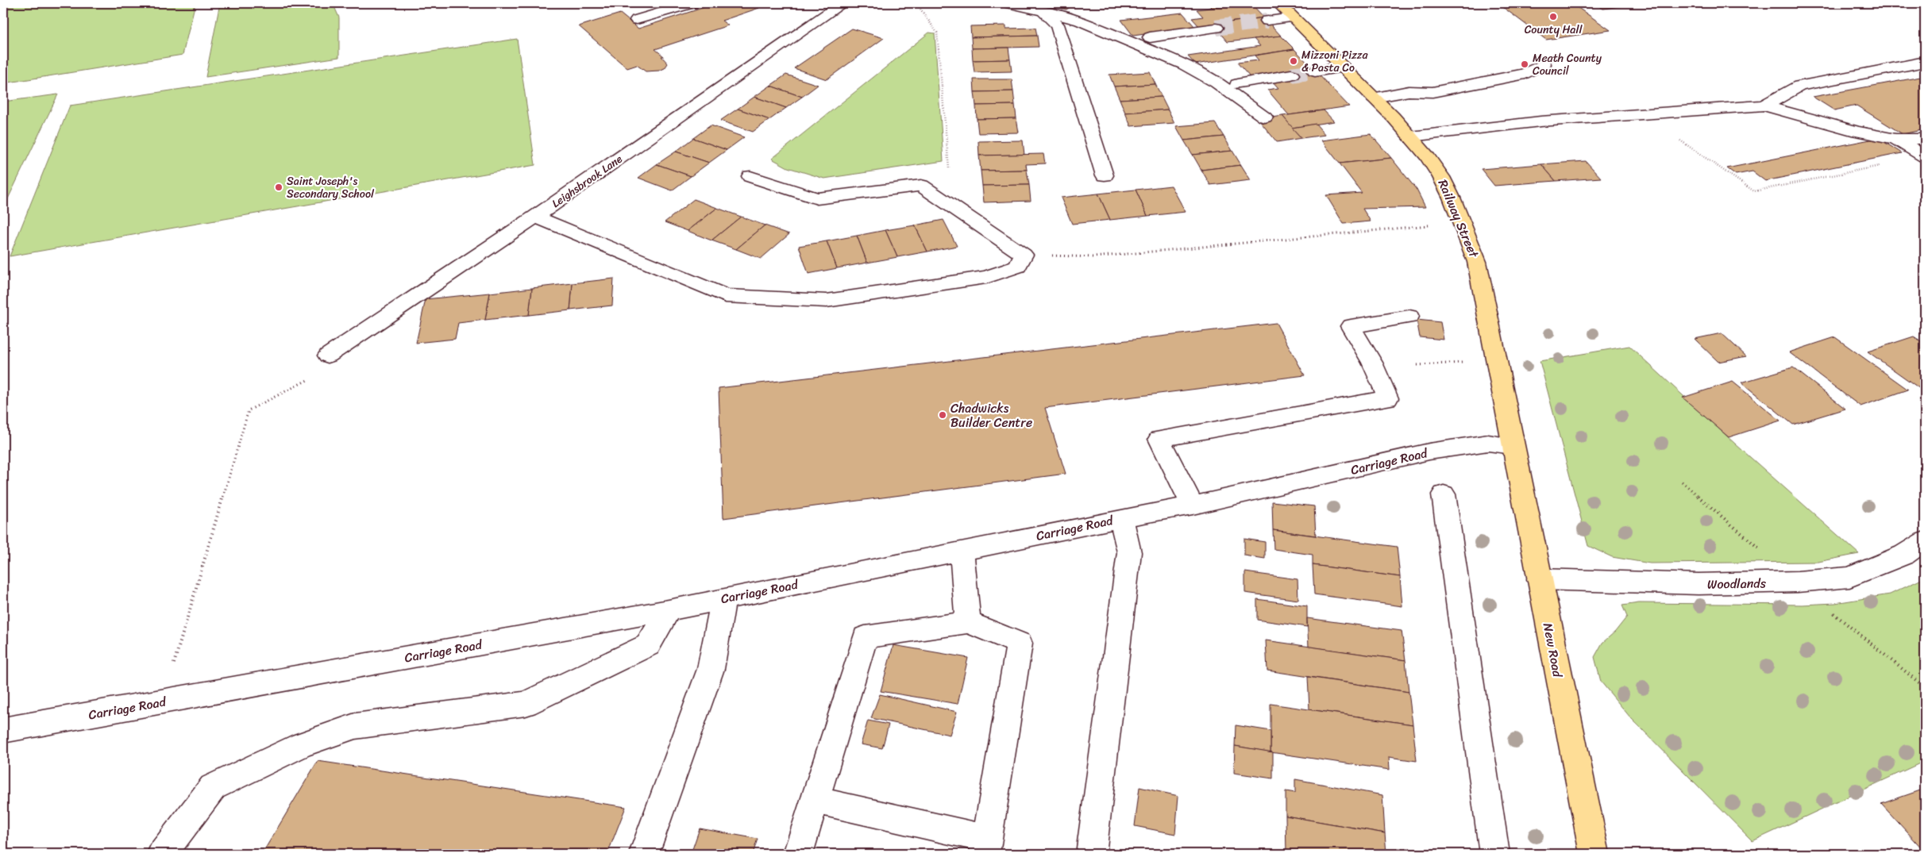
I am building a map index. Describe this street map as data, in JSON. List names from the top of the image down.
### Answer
{
  "streets": {
    "main road": ["Railway Street", "New Road"],
    "street": ["Leighsbrook Lane", "Carriage Road", "Woodlands"]
  },
  "crossings": [
    ["Railway Street", "Carriage Road"],
    ["Railway Street", "New Road"],
    ["Carriage Road", "New Road"],
    ["Woodlands", "New Road"]
  ],
  "places": [
    "County Hall",
    "Mizzoni Pizza & Pasta Co",
    "Meath County Council",
    "Saint Joseph's Secondary School",
    "Chadwicks Builder Centre"
  ]
}
